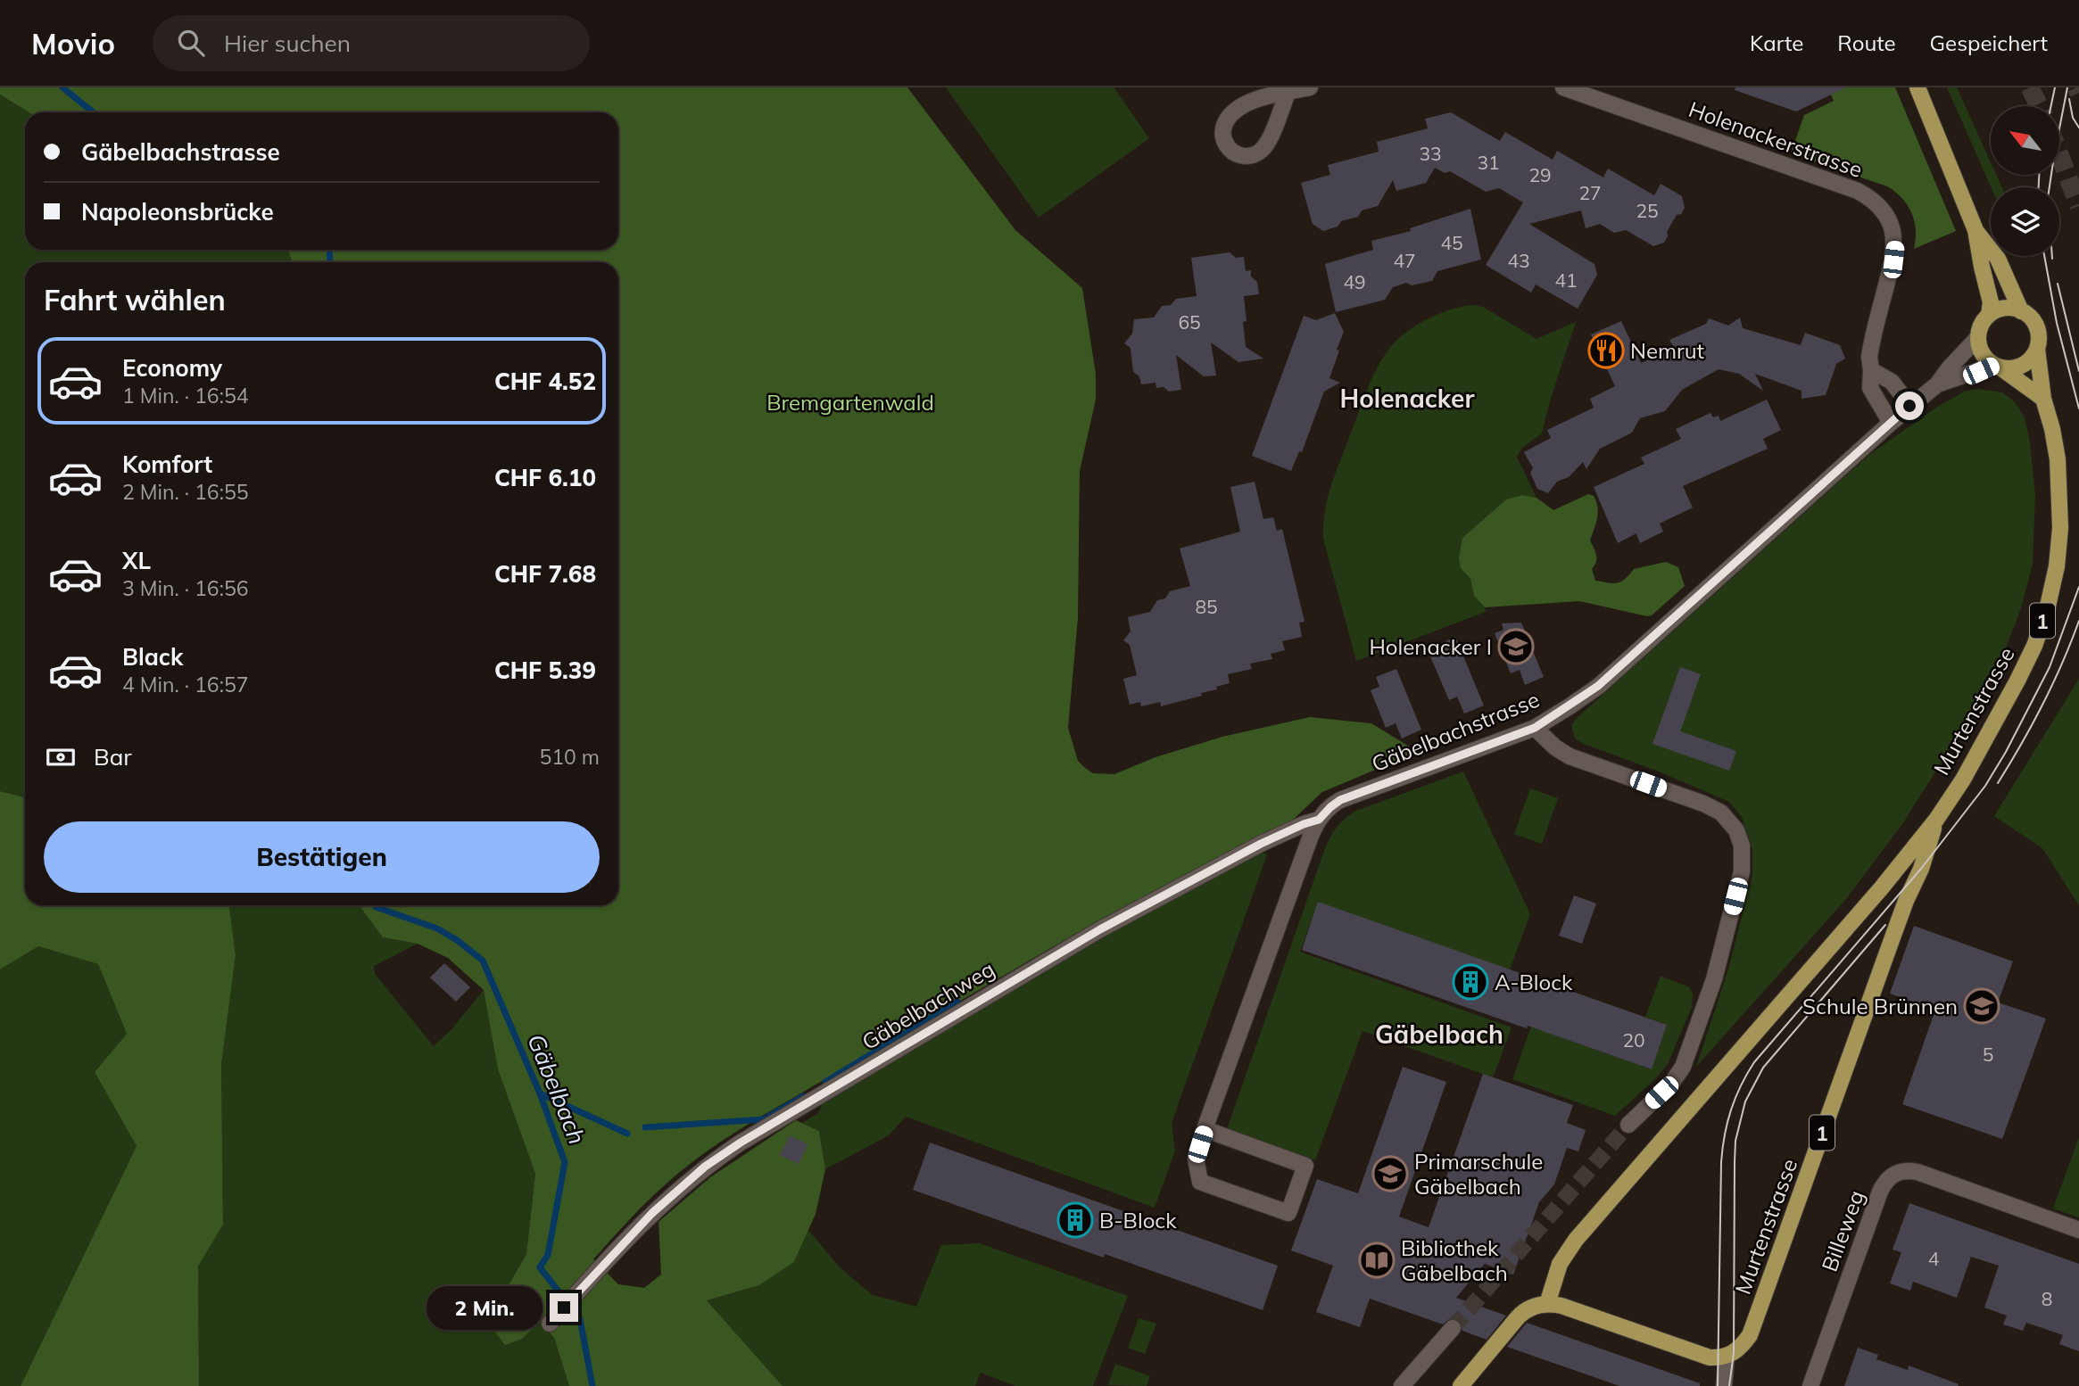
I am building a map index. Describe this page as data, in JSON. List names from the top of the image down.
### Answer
{
  "streets": {
    "main road": ["1", "Murtenstrasse"],
    "street": [
      "Holenackerstrasse",
      "Gäbelbachstrasse",
      "Gäbelbachweg",
      "Billeweg"
    ]
  },
  "crossings": [
    ["Holenackerstrasse", "Gäbelbachstrasse"],
    ["Murtenstrasse", "Gäbelbachstrasse"],
    ["Gäbelbachstrasse", "Gäbelbachweg"]
  ],
  "districts": ["Holenacker", "Gäbelbach"],
  "water": ["Gäbelbach"],
  "parks": ["Bremgartenwald"],
  "places": {
    "restaurant": ["Nemrut"],
    "school or university": ["Holenacker I", "Schule Brünnen", "Primarschule Gäbelbach"],
    "building": ["A-Block", "B-Block"],
    "library": ["Bibliothek Gäbelbach"]
  },
  "house_numbers": [
    "33",
    "31",
    "29",
    "27",
    "25",
    "45",
    "47",
    "43",
    "41",
    "49",
    "65",
    "85",
    "20",
    "5",
    "4",
    "8"
  ],
  "north": "top left",
  "page": {
    "header": "Movio",
    "search": "Hier suchen",
    "nav": ["Karte", "Route", "Gespeichert"],
    "banner": ["Gäbelbachstrasse", "Napoleonsbrücke"],
    "heading": "Fahrt wählen",
    "list": [
      {
        "name": "Economy",
        "note": "1 Min. · 16:54",
        "value": "CHF 4.52"
      },
      {
        "name": "Komfort",
        "note": "2 Min. · 16:55",
        "value": "CHF 6.10"
      },
      {
        "name": "XL",
        "note": "3 Min. · 16:56",
        "value": "CHF 7.68"
      },
      {
        "name": "Black",
        "note": "4 Min. · 16:57",
        "value": "CHF 5.39"
      }
    ],
    "pay": ["Bar", "510 m"],
    "buttons": "Bestätigen",
    "bubble": "2 Min."
  }
}
